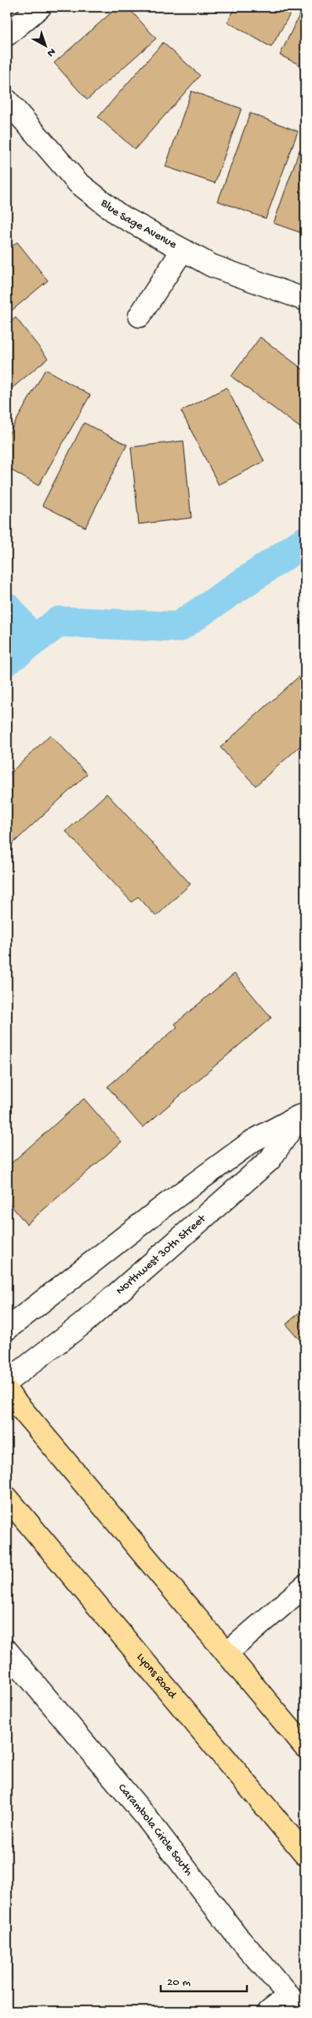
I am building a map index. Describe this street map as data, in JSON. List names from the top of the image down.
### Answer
{
  "streets": {
    "main road": ["Lyons Road"],
    "street": ["Blue Sage Avenue", "Northwest 30th Street", "Carambola Circle South"]
  },
  "scale_bar": "20 m",
  "north": "bottom right"
}
